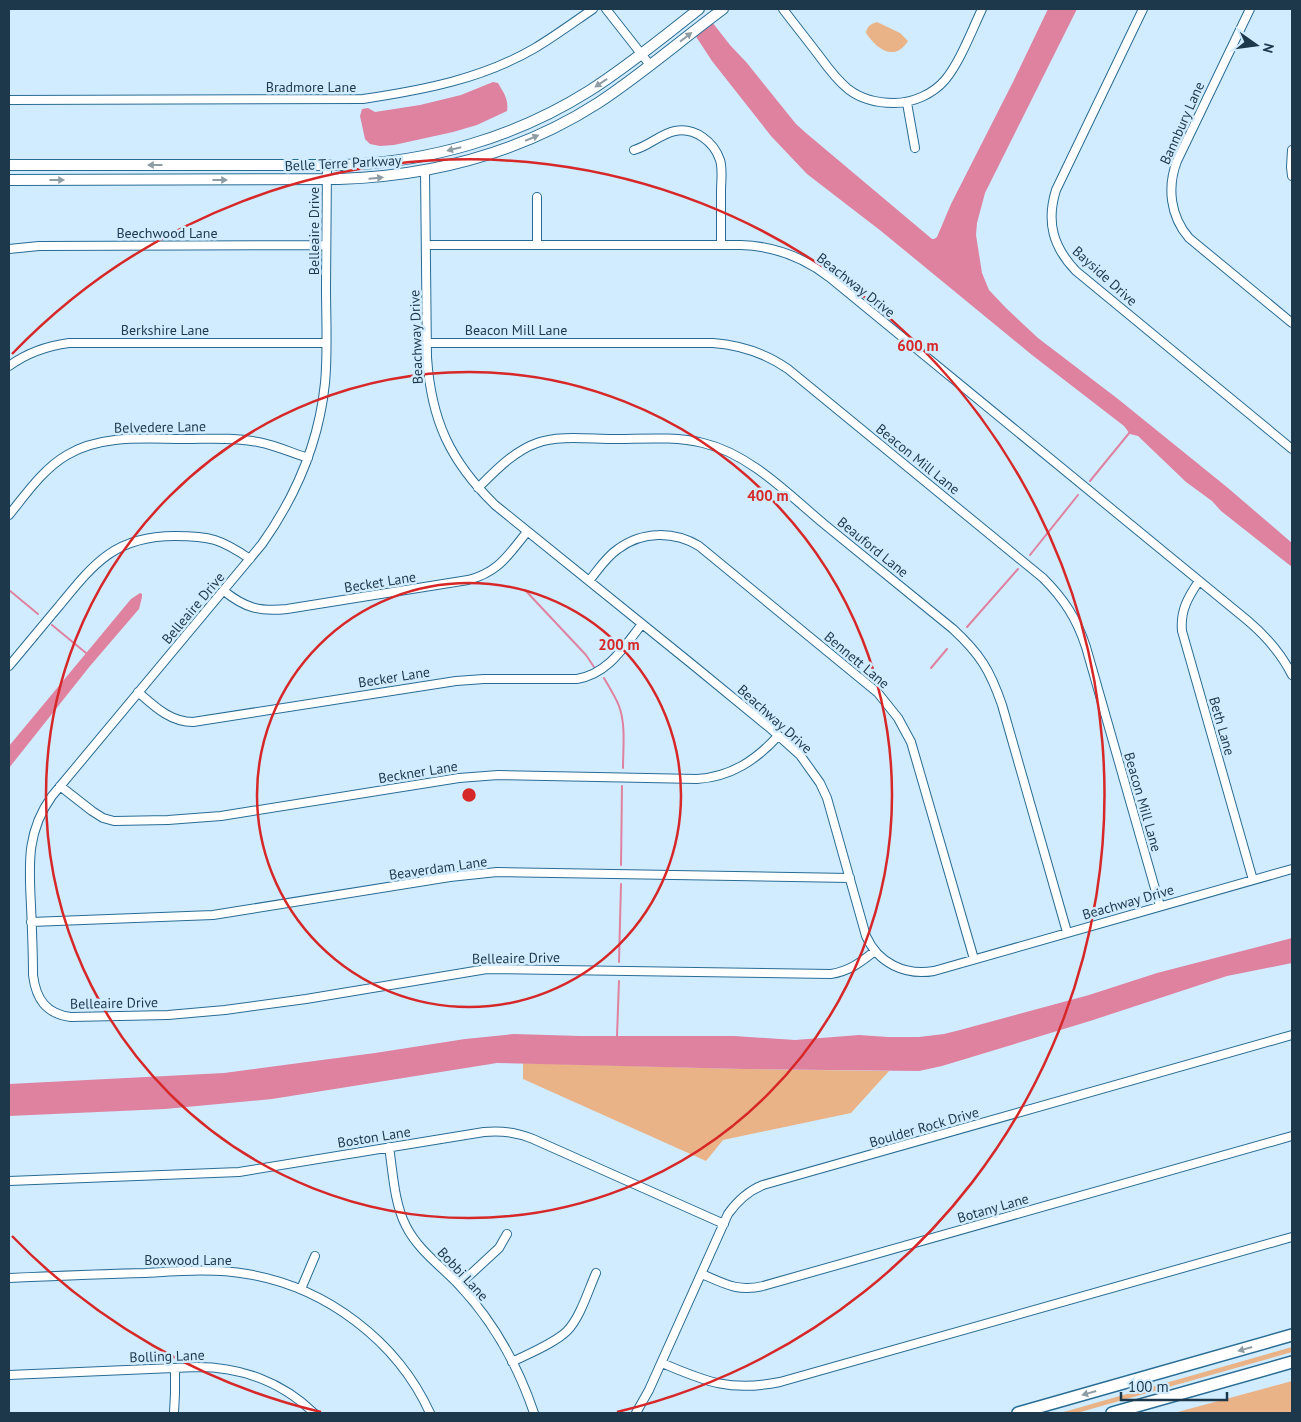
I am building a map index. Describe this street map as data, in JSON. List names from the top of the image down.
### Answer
{
  "streets": {
    "main road": ["Belle Terre Parkway"],
    "street": [
      "Bradmore Lane",
      "Bannbury Lane",
      "Belleaire Drive",
      "Beechwood Lane",
      "Bayside Drive",
      "Beachway Drive",
      "Berkshire Lane",
      "Beacon Mill Lane",
      "Belvedere Lane",
      "Beauford Lane",
      "Becket Lane",
      "Bennett Lane",
      "Becker Lane",
      "Beth Lane",
      "Beckner Lane",
      "Beaverdam Lane",
      "Boulder Rock Drive",
      "Boston Lane",
      "Botany Lane",
      "Boxwood Lane",
      "Bobbi Lane",
      "Bolling Lane"
    ]
  },
  "crossings": [
    ["Belle Terre Parkway", "Belleaire Drive"],
    ["Belle Terre Parkway", "Beachway Drive"],
    ["Belleaire Drive", "Beechwood Lane"],
    ["Belleaire Drive", "Beachway Drive"],
    ["Belleaire Drive", "Berkshire Lane"],
    ["Belleaire Drive", "Belvedere Lane"],
    ["Belleaire Drive", "Becket Lane"],
    ["Belleaire Drive", "Becker Lane"],
    ["Belleaire Drive", "Beckner Lane"],
    ["Belleaire Drive", "Beaverdam Lane"],
    ["Beachway Drive", "Beacon Mill Lane"],
    ["Beachway Drive", "Beauford Lane"],
    ["Beachway Drive", "Becket Lane"],
    ["Beachway Drive", "Bennett Lane"],
    ["Beachway Drive", "Becker Lane"],
    ["Beachway Drive", "Beth Lane"],
    ["Beachway Drive", "Beckner Lane"],
    ["Beachway Drive", "Beaverdam Lane"],
    ["Boulder Rock Drive", "Boston Lane"],
    ["Boulder Rock Drive", "Botany Lane"],
    ["Boston Lane", "Bobbi Lane"]
  ],
  "scale_bar": "100 m",
  "north": "right",
  "rings": ["600 m", "400 m", "200 m"]
}
